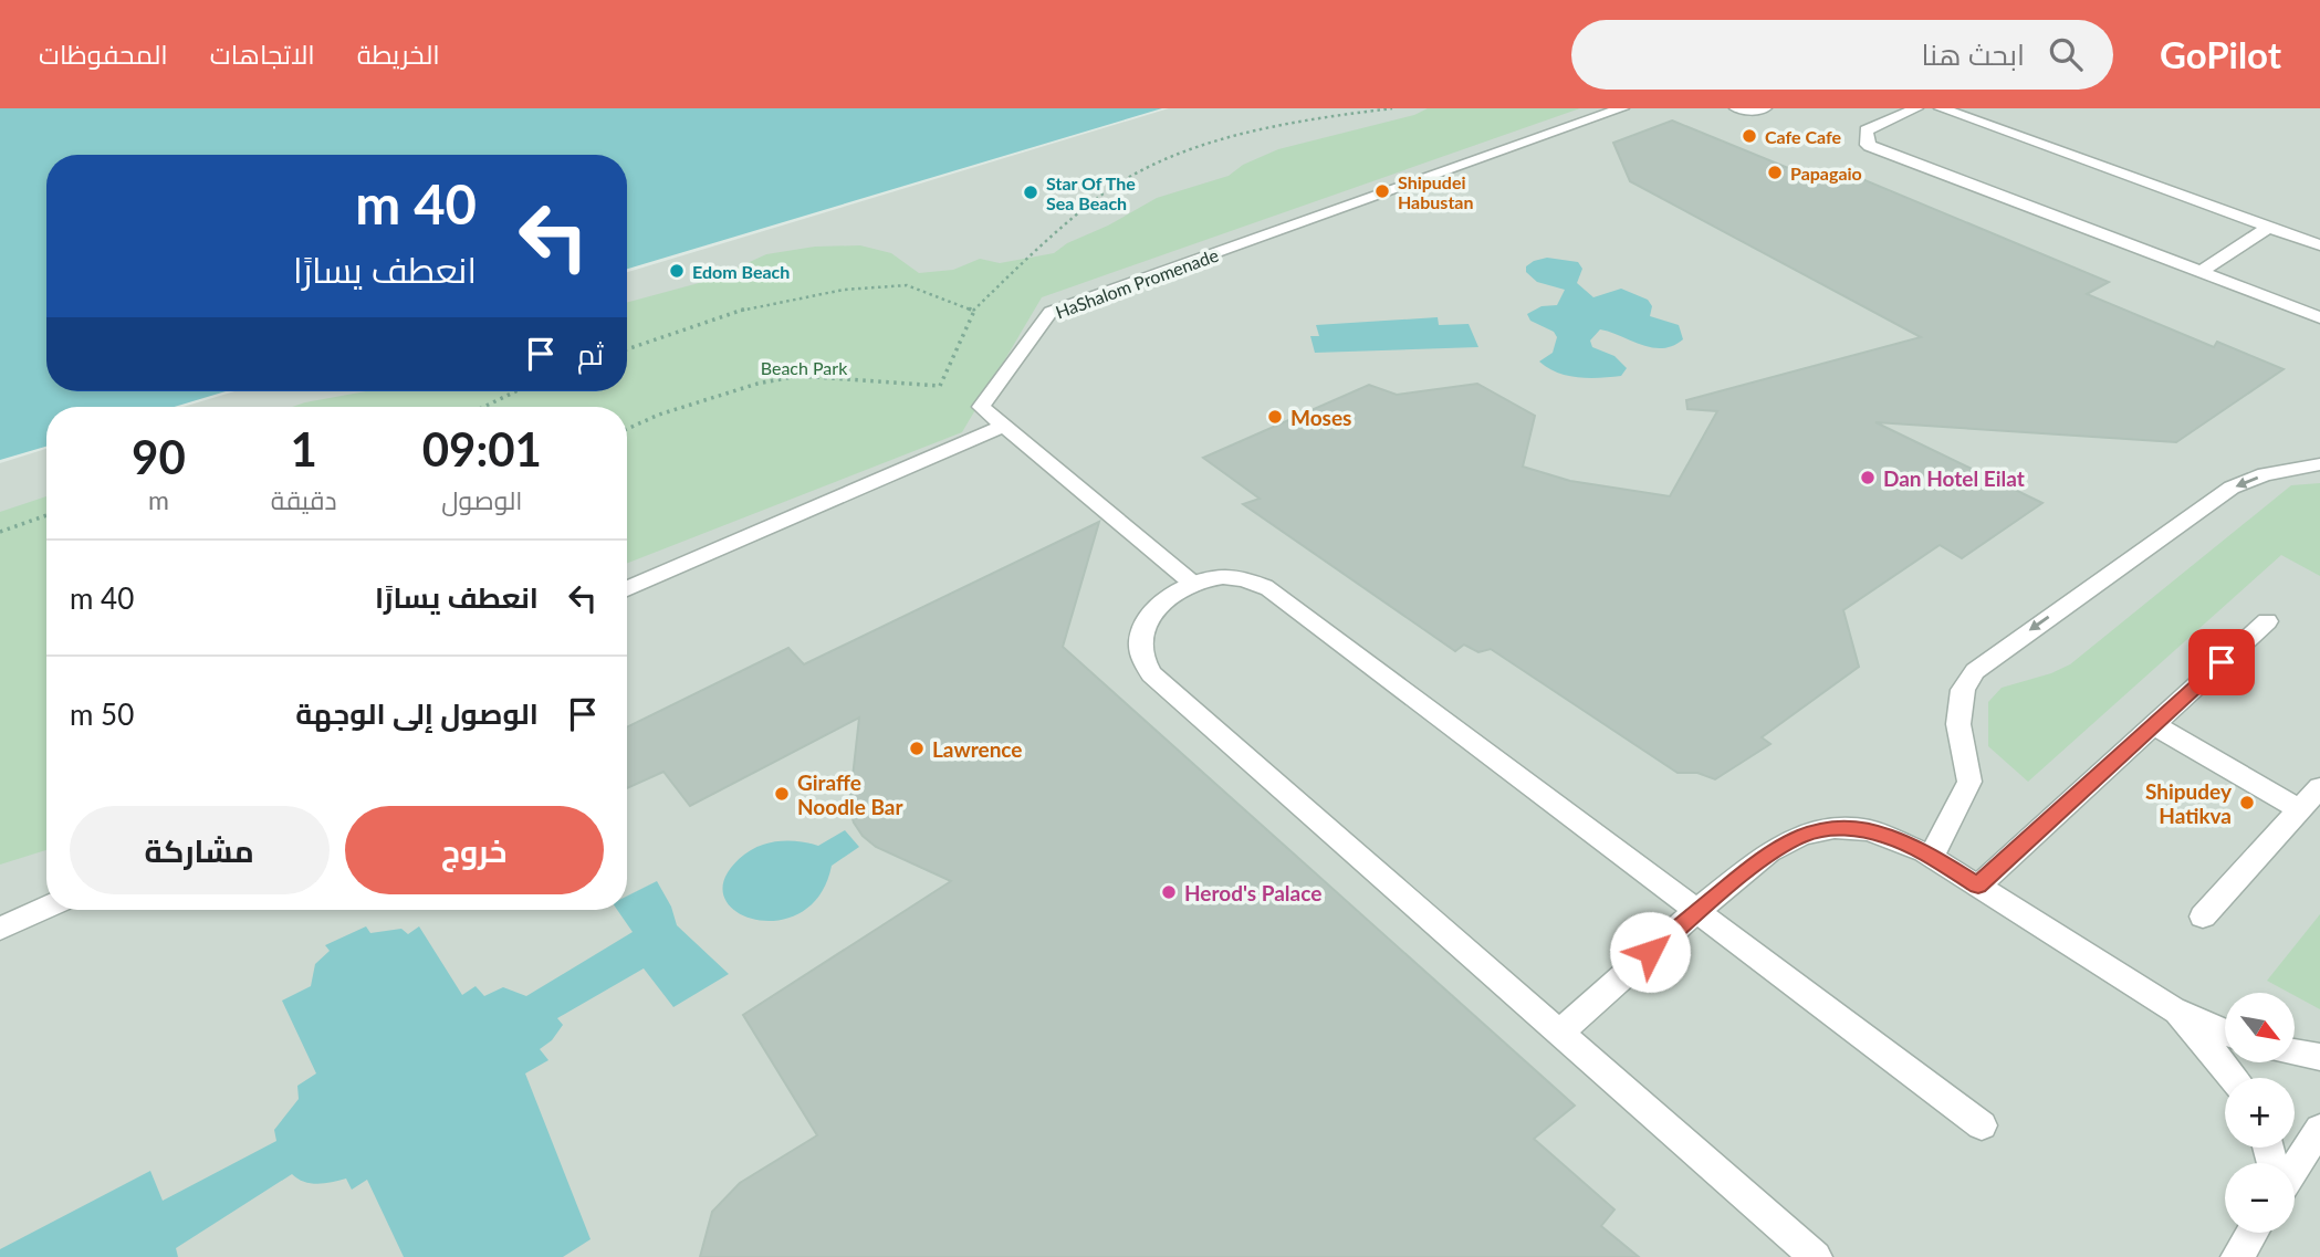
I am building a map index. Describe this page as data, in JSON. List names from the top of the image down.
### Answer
{
  "streets": {
    "street": ["HaShalom Promenade"]
  },
  "parks": ["Beach Park"],
  "places": [
    "Cafe Cafe",
    "Papagaio",
    "Shipudei Habustan",
    "Star Of The Sea Beach",
    "Edom Beach",
    "Moses",
    "Dan Hotel Eilat",
    "Lawrence",
    "Giraffe Noodle Bar",
    "Shipudey Hatikva",
    "Herod's Palace"
  ],
  "north": "bottom right",
  "page": {
    "header": "GoPilot",
    "search": "ابحث هنا",
    "nav": ["الخريطة", "الاتجاهات", "المحفوظات"],
    "turn": ["40 m", "انعطف يسارًا"],
    "then": "ثم",
    "eta": [
      "09:01",
      "الوصول",
      "1",
      "دقيقة",
      "90",
      "m"
    ],
    "list": [
      {
        "name": "انعطف يسارًا",
        "value": "40 m"
      },
      {
        "name": "الوصول إلى الوجهة",
        "value": "50 m"
      }
    ],
    "buttons": ["خروج", "مشاركة"],
    "map_buttons": ["+", "−"]
  }
}
